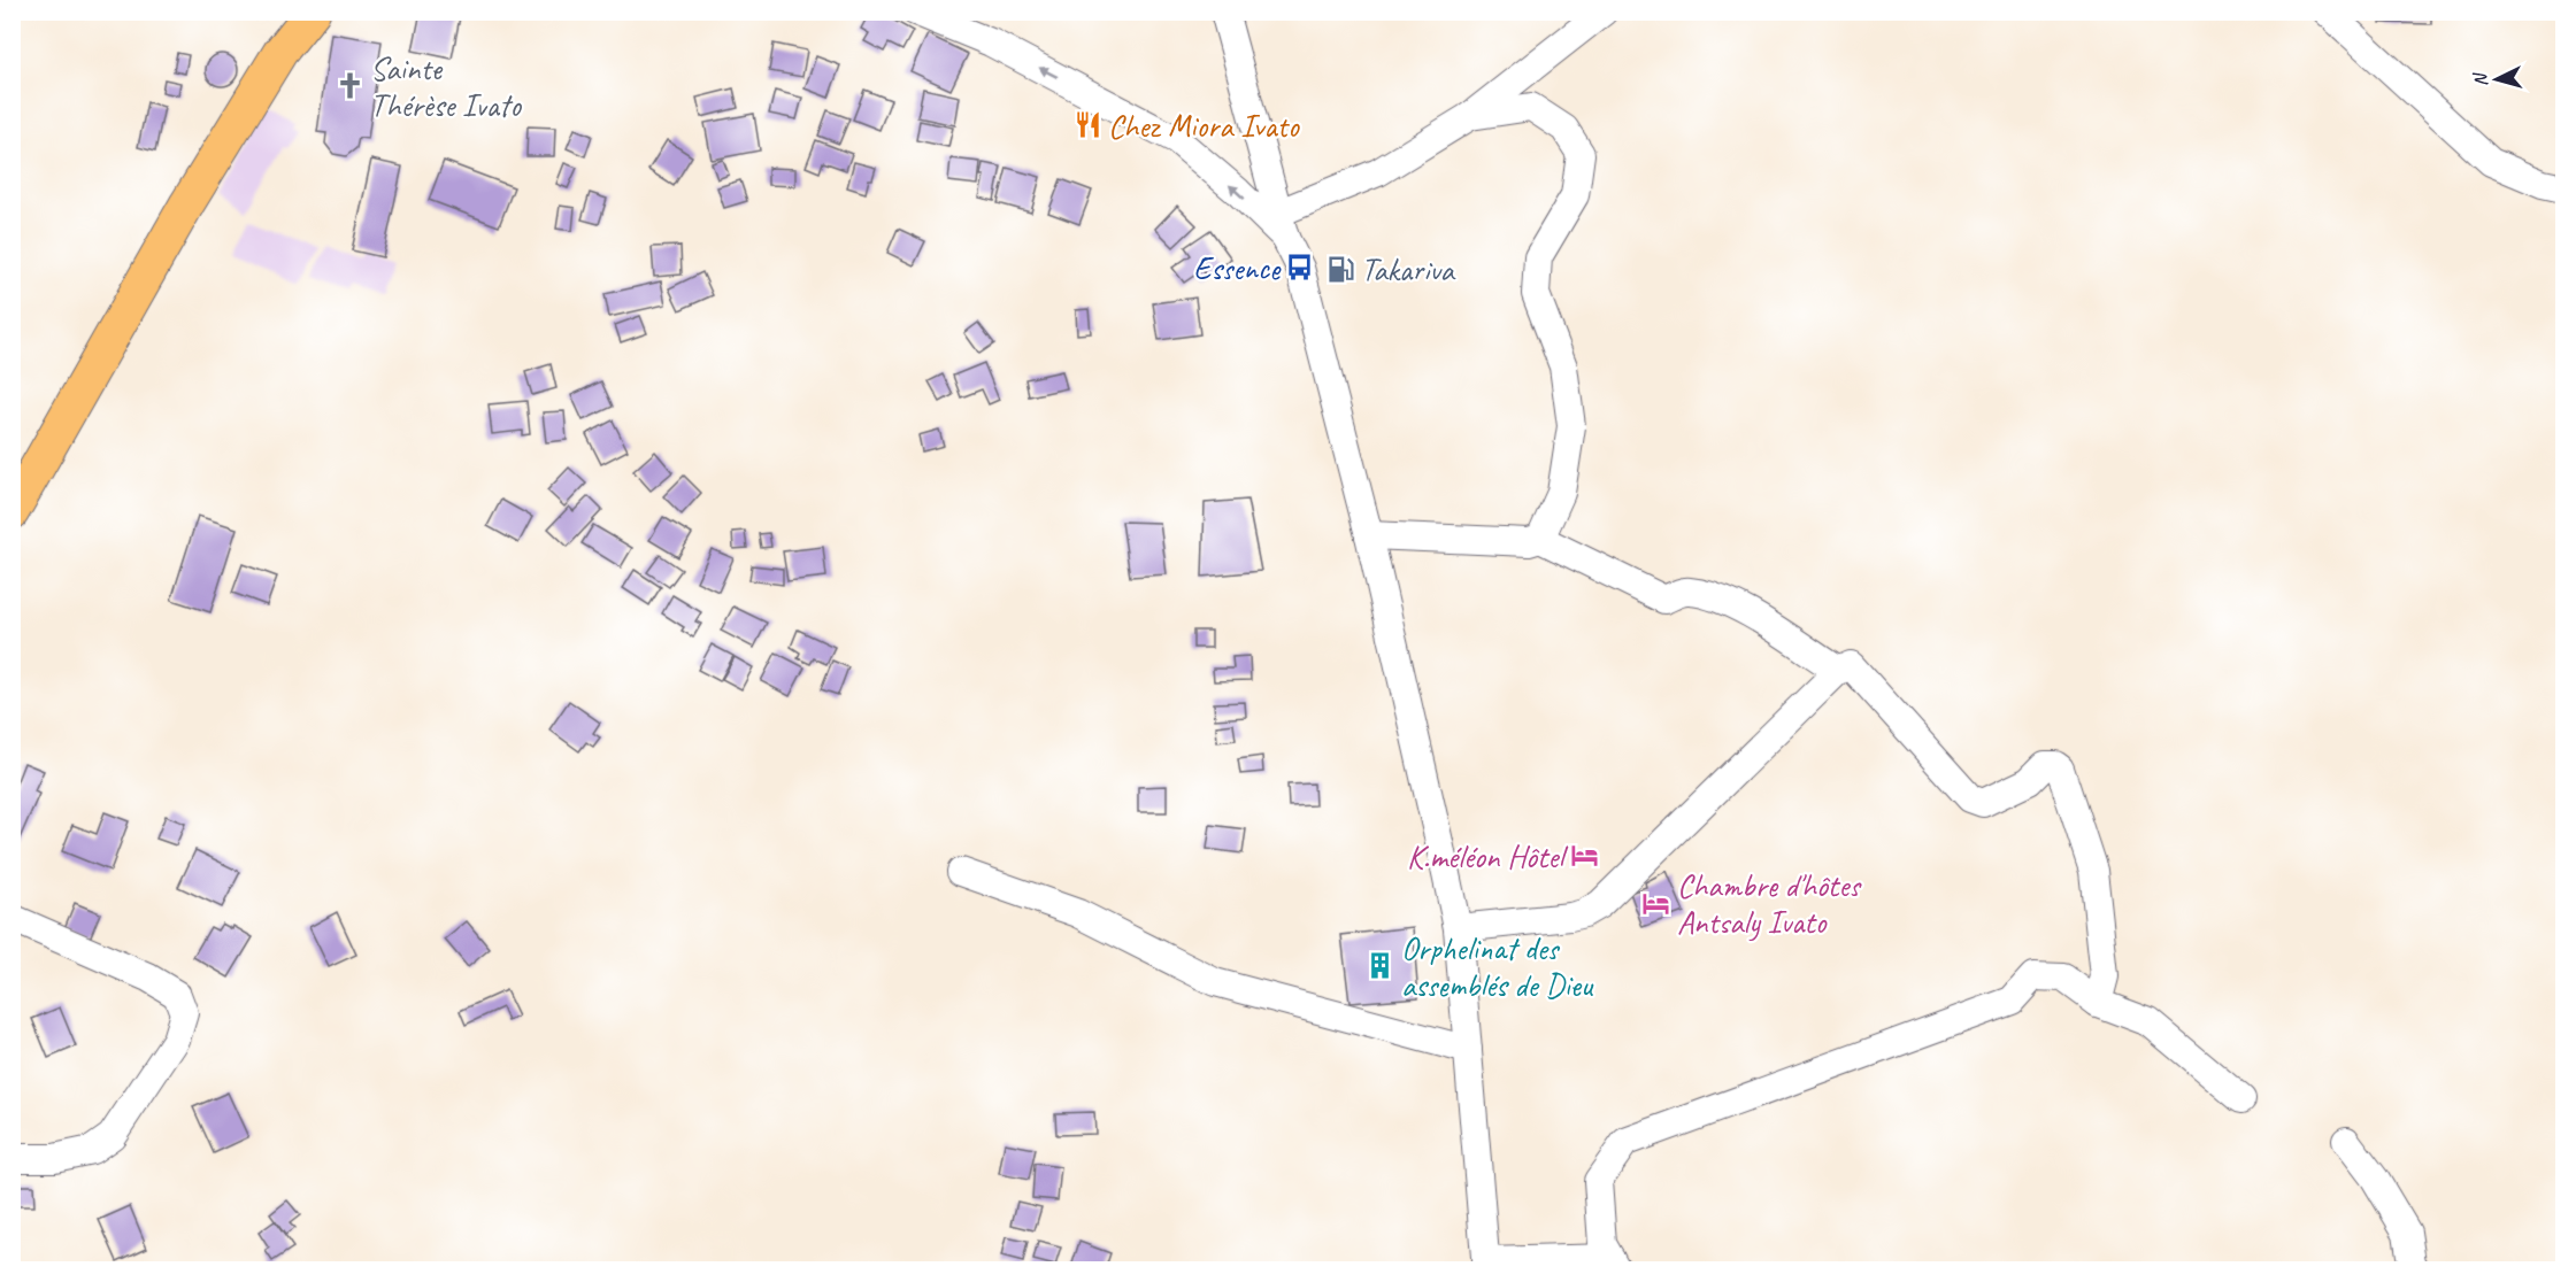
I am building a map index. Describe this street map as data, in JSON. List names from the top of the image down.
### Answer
{
  "places": {
    "church": ["Sainte Thérèse Ivato"],
    "restaurant": ["Chez Miora Ivato"],
    "bus stop": ["Essence"],
    "fuel station": ["Takariva"],
    "hotel": ["K.méléon Hôtel", "Chambre d'hôtes Antsaly Ivato"],
    "building": ["Orphelinat des assemblés de Dieu"]
  },
  "north": "left"
}
